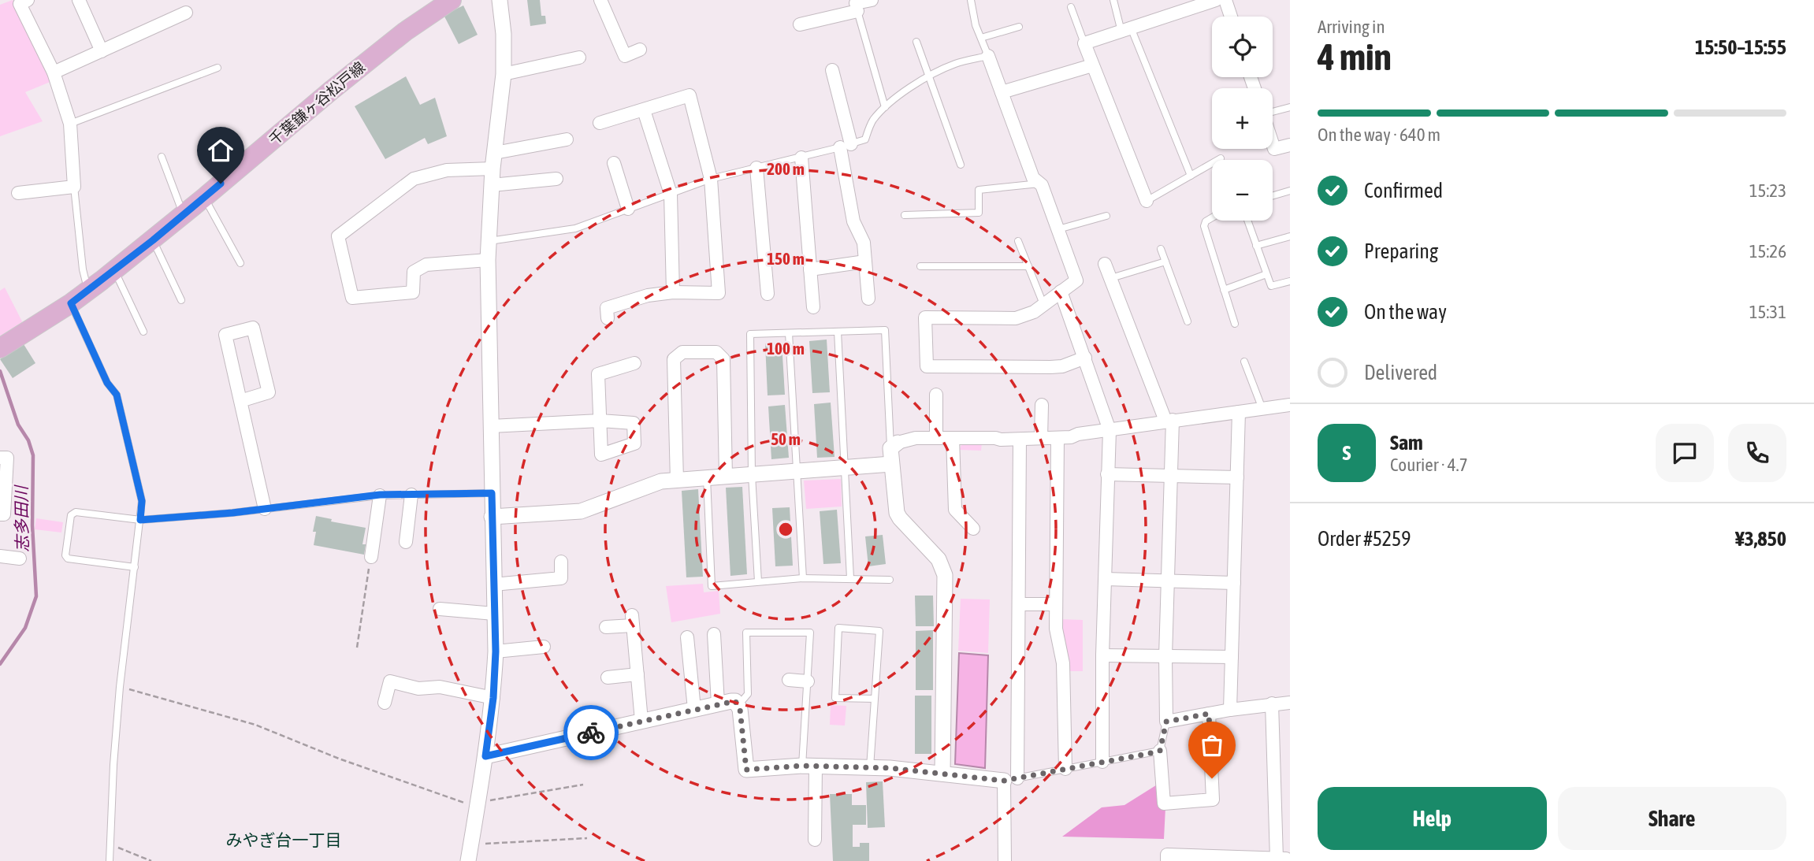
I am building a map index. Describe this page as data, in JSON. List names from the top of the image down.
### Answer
{
  "streets": {
    "main road": ["千葉鎌ヶ谷松戸線"]
  },
  "districts": ["みやぎ台一丁目"],
  "water": ["志多田川"],
  "page": {
    "heading": ["4 min", "Arriving in", "15:50–15:55"],
    "panel": [
      "Sam",
      "Courier · 4.7",
      "Order #5259",
      "¥3,850"
    ],
    "map_buttons": ["+", "−"],
    "bar": "On the way · 640 m",
    "list": [
      ["Confirmed", "15:23"],
      ["Preparing", "15:26"],
      ["On the way", "15:31"],
      "Delivered"
    ],
    "round": "S",
    "buttons": ["Help", "Share"]
  },
  "rings": [
    "200 m",
    "150 m",
    "100 m",
    "50 m"
  ]
}
